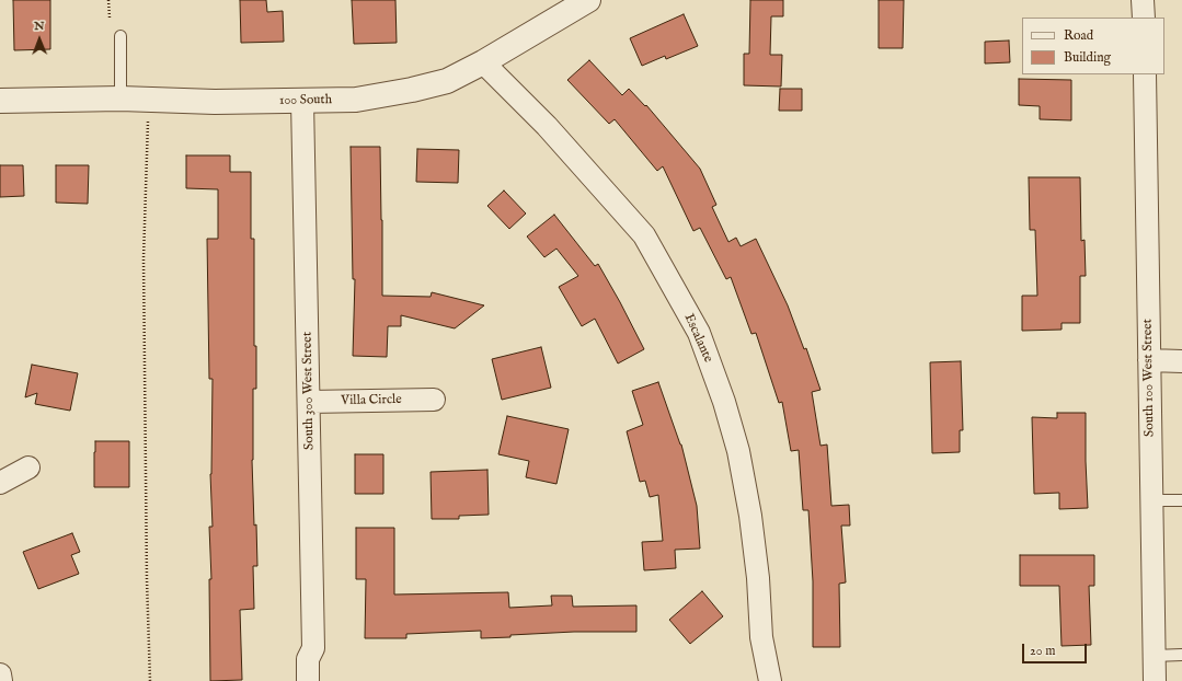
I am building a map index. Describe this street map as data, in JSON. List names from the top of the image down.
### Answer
{
  "streets": {
    "street": [
      "100 South",
      "Escalante",
      "South 100 West Street",
      "South 300 West Street",
      "Villa Circle"
    ]
  },
  "crossings": [
    ["100 South", "Escalante"],
    ["100 South", "South 300 West Street"],
    ["South 300 West Street", "Villa Circle"]
  ],
  "legend": ["Road", "Building"],
  "scale_bar": "20 m",
  "north": "top"
}
